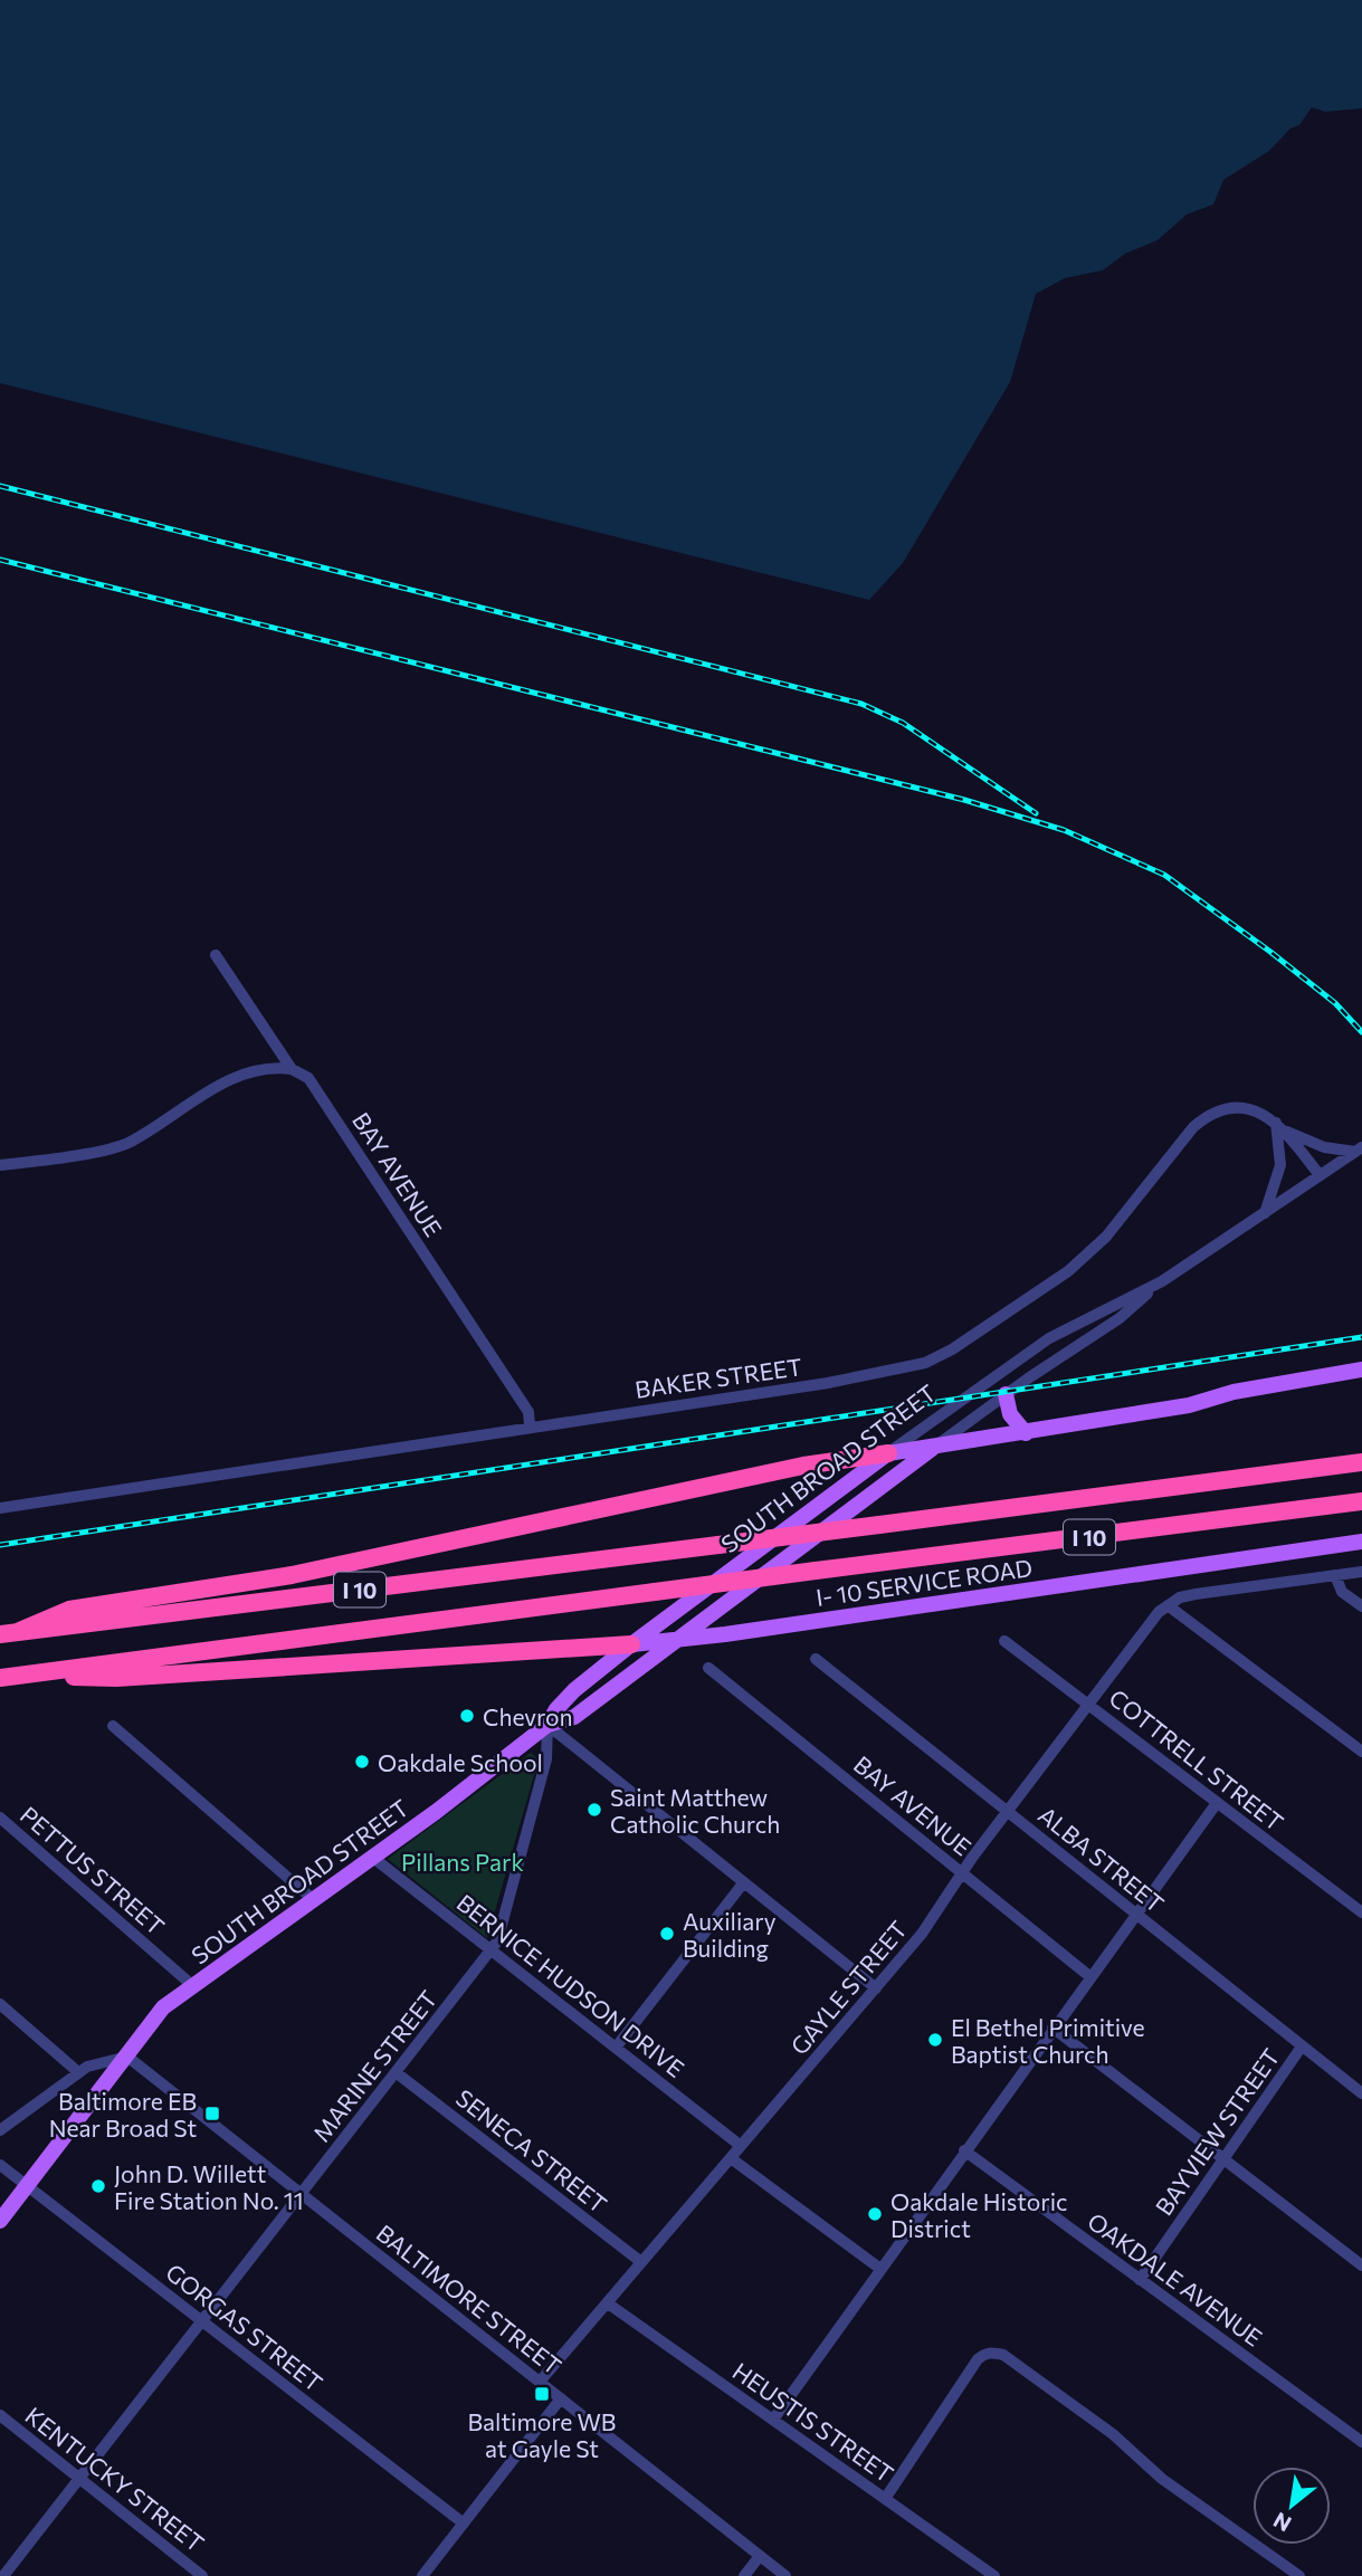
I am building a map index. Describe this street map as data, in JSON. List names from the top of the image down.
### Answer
{
  "streets": {
    "highway": ["I 10"],
    "main road": ["SOUTH BROAD STREET", "I- 10 SERVICE ROAD"],
    "street": [
      "BAY AVENUE",
      "BAKER STREET",
      "COTTRELL STREET",
      "ALBA STREET",
      "PETTUS STREET",
      "BERNICE HUDSON DRIVE",
      "GAYLE STREET",
      "MARINE STREET",
      "BAYVIEW STREET",
      "SENECA STREET",
      "OAKDALE AVENUE",
      "BALTIMORE STREET",
      "GORGAS STREET",
      "HEUSTIS STREET",
      "KENTUCKY STREET"
    ]
  },
  "crossings": [
    ["BAY AVENUE", "BAKER STREET"],
    ["BAY AVENUE", "GAYLE STREET"],
    ["BAKER STREET", "SOUTH BROAD STREET"],
    ["SOUTH BROAD STREET", "I- 10 SERVICE ROAD"],
    ["SOUTH BROAD STREET", "PETTUS STREET"],
    ["SOUTH BROAD STREET", "BERNICE HUDSON DRIVE"],
    ["SOUTH BROAD STREET", "MARINE STREET"],
    ["SOUTH BROAD STREET", "BALTIMORE STREET"],
    ["SOUTH BROAD STREET", "GORGAS STREET"],
    ["COTTRELL STREET", "GAYLE STREET"],
    ["ALBA STREET", "GAYLE STREET"],
    ["ALBA STREET", "BAYVIEW STREET"],
    ["BERNICE HUDSON DRIVE", "GAYLE STREET"],
    ["BERNICE HUDSON DRIVE", "MARINE STREET"],
    ["GAYLE STREET", "SENECA STREET"],
    ["GAYLE STREET", "BALTIMORE STREET"],
    ["GAYLE STREET", "HEUSTIS STREET"],
    ["MARINE STREET", "SENECA STREET"],
    ["MARINE STREET", "BALTIMORE STREET"],
    ["MARINE STREET", "GORGAS STREET"],
    ["MARINE STREET", "KENTUCKY STREET"],
    ["BAYVIEW STREET", "OAKDALE AVENUE"]
  ],
  "parks": ["Pillans Park"],
  "places": {
    "other": [
      "Chevron",
      "Oakdale School",
      "Saint Matthew Catholic Church",
      "Auxiliary Building",
      "El Bethel Primitive Baptist Church",
      "John D. Willett Fire Station No. 11",
      "Oakdale Historic District"
    ],
    "transit": ["Baltimore EB Near Broad St", "Baltimore WB at Gayle St"]
  },
  "north": "bottom left"
}
